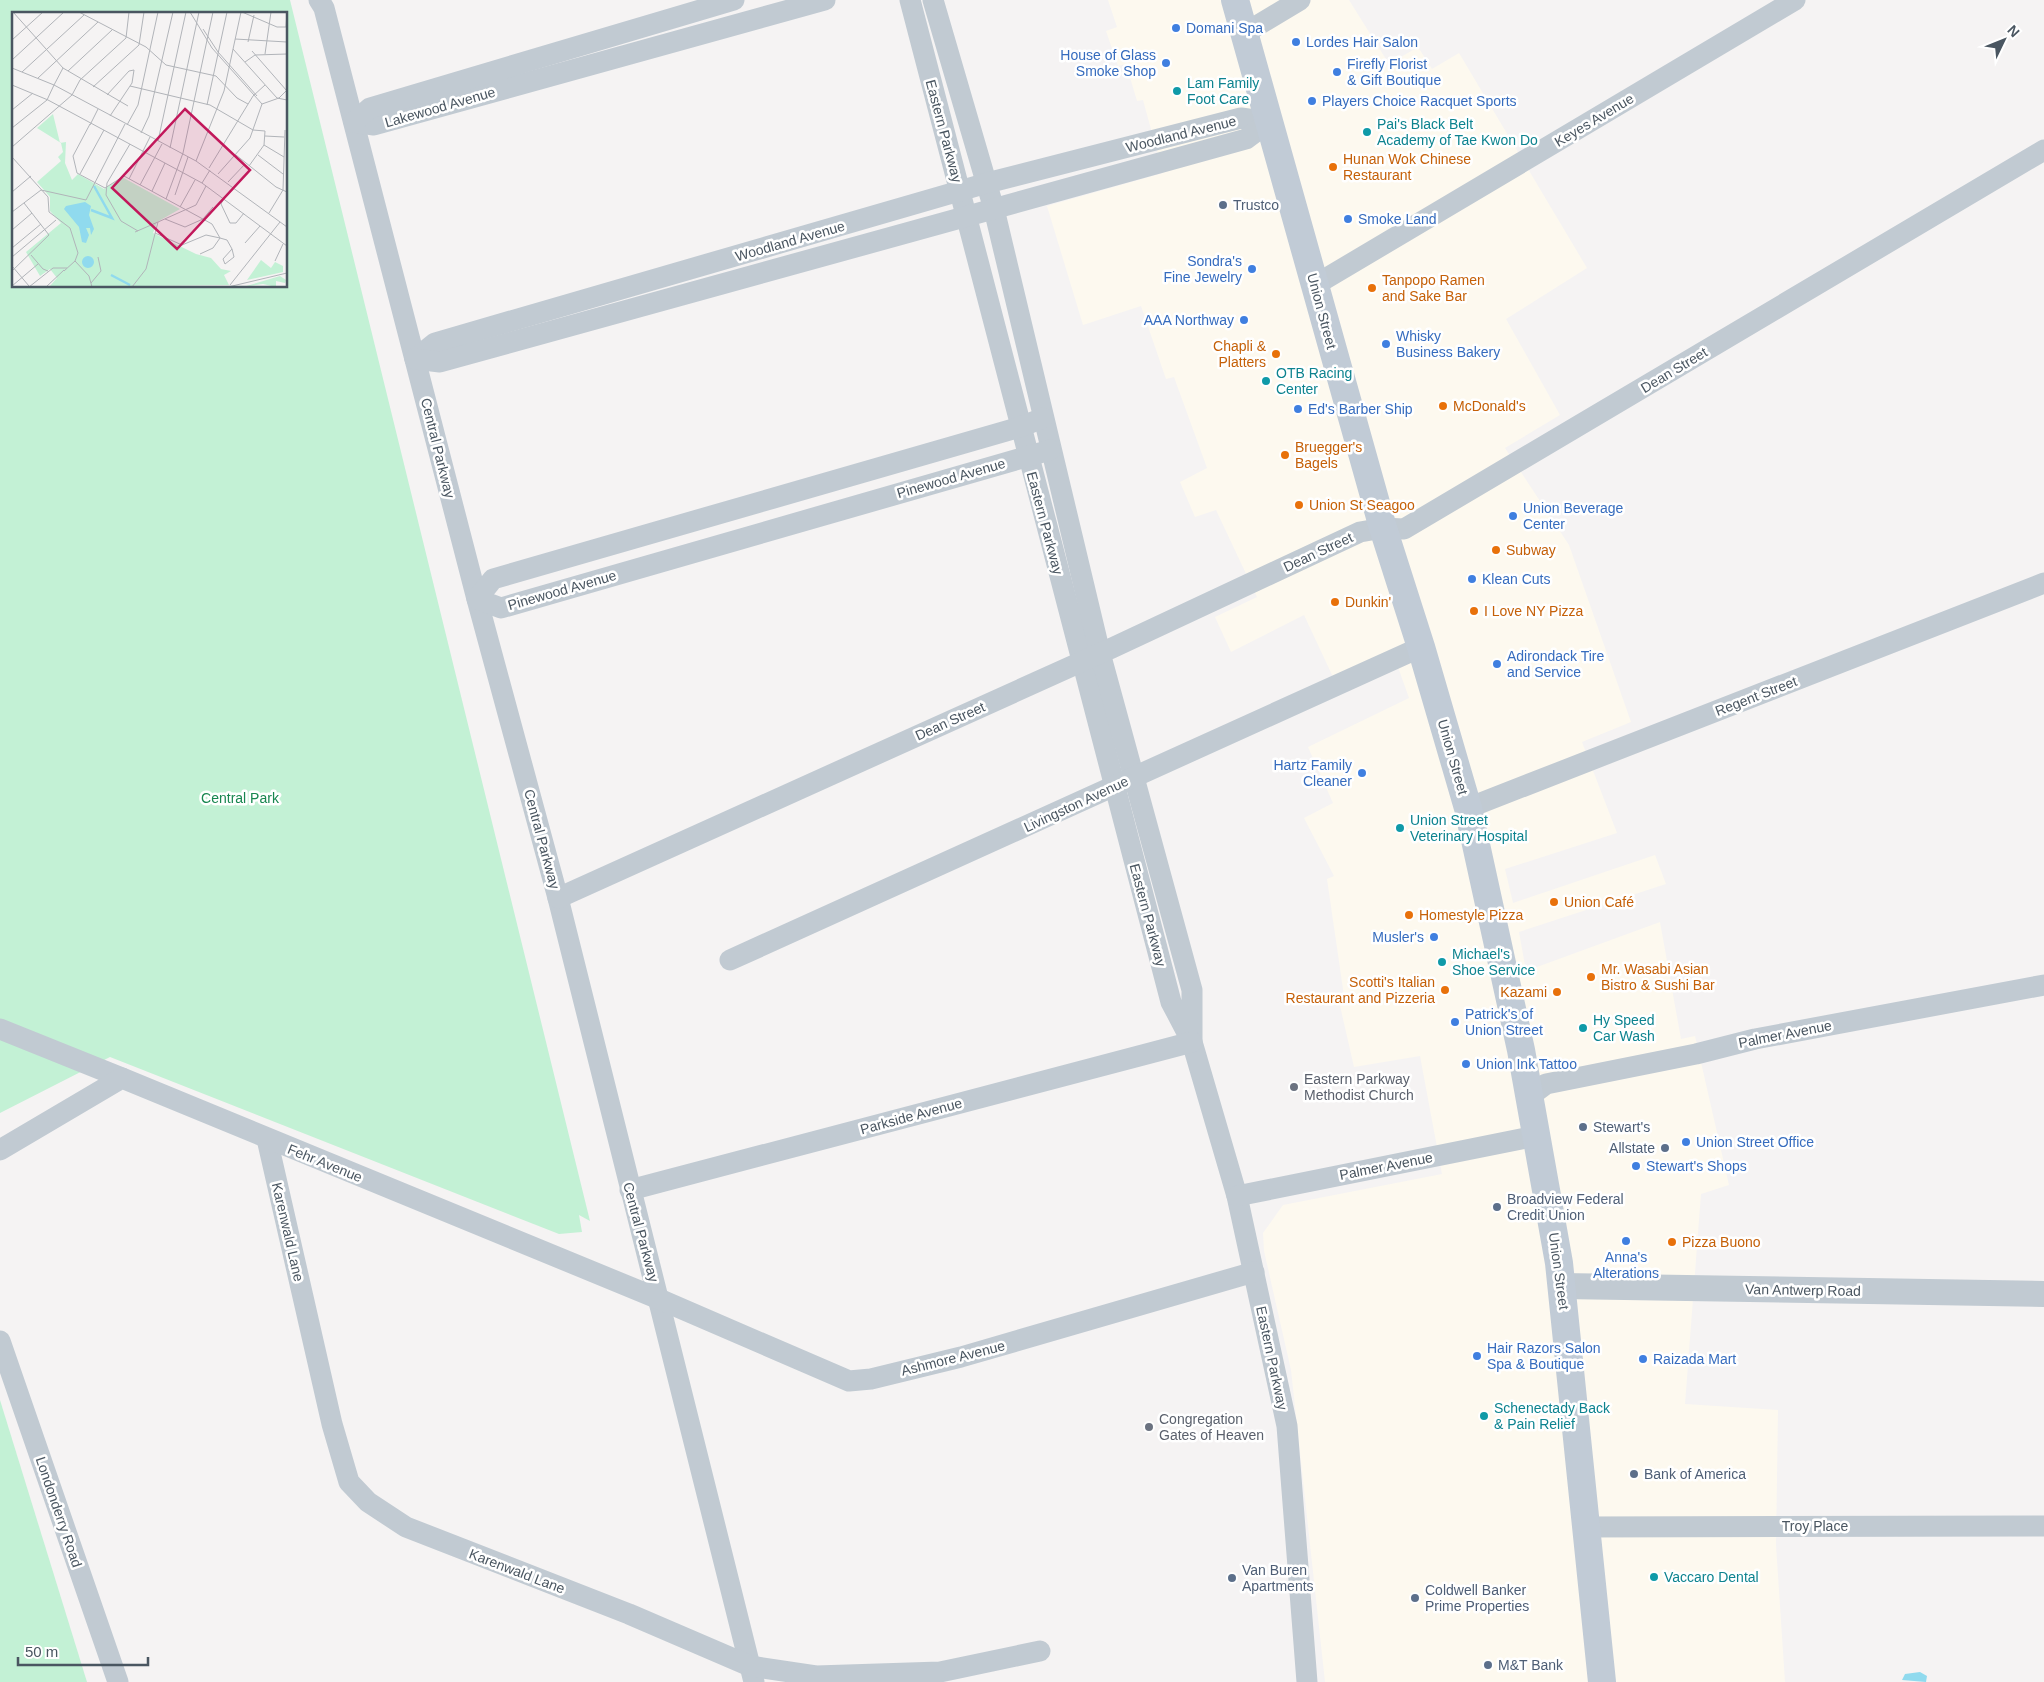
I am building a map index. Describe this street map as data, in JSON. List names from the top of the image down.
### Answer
{
  "streets": {
    "main road": ["Union Street"],
    "street": [
      "Lakewood Avenue",
      "Keyes Avenue",
      "Eastern Parkway",
      "Woodland Avenue",
      "Dean Street",
      "Central Parkway",
      "Pinewood Avenue",
      "Regent Street",
      "Livingston Avenue",
      "Palmer Avenue",
      "Parkside Avenue",
      "Fehr Avenue",
      "Karenwald Lane",
      "Van Antwerp Road",
      "Ashmore Avenue",
      "Londonderry Road",
      "Troy Place"
    ]
  },
  "crossings": [
    ["Lakewood Avenue", "Central Parkway"],
    ["Keyes Avenue", "Union Street"],
    ["Eastern Parkway", "Woodland Avenue"],
    ["Eastern Parkway", "Dean Street"],
    ["Eastern Parkway", "Pinewood Avenue"],
    ["Eastern Parkway", "Livingston Avenue"],
    ["Eastern Parkway", "Palmer Avenue"],
    ["Eastern Parkway", "Parkside Avenue"],
    ["Eastern Parkway", "Ashmore Avenue"],
    ["Woodland Avenue", "Union Street"],
    ["Woodland Avenue", "Central Parkway"],
    ["Union Street", "Dean Street"],
    ["Union Street", "Regent Street"],
    ["Union Street", "Livingston Avenue"],
    ["Union Street", "Palmer Avenue"],
    ["Union Street", "Van Antwerp Road"],
    ["Union Street", "Troy Place"],
    ["Dean Street", "Central Parkway"],
    ["Central Parkway", "Pinewood Avenue"],
    ["Central Parkway", "Parkside Avenue"],
    ["Central Parkway", "Fehr Avenue"],
    ["Central Parkway", "Karenwald Lane"],
    ["Central Parkway", "Ashmore Avenue"],
    ["Fehr Avenue", "Karenwald Lane"],
    ["Fehr Avenue", "Ashmore Avenue"]
  ],
  "parks": ["Central Park"],
  "places": [
    "Domani Spa",
    "Lordes Hair Salon",
    "House of Glass Smoke Shop",
    "Firefly Florist & Gift Boutique",
    "Lam Family Foot Care",
    "Players Choice Racquet Sports",
    "Pai's Black Belt Academy of Tae Kwon Do",
    "Hunan Wok Chinese Restaurant",
    "Trustco",
    "Smoke Land",
    "Sondra's Fine Jewelry",
    "Tanpopo Ramen and Sake Bar",
    "AAA Northway",
    "Whisky Business Bakery",
    "Chapli & Platters",
    "OTB Racing Center",
    "McDonald's",
    "Ed's Barber Ship",
    "Bruegger's Bagels",
    "Union St Seagoo",
    "Union Beverage Center",
    "Subway",
    "Klean Cuts",
    "Dunkin'",
    "I Love NY Pizza",
    "Adirondack Tire and Service",
    "Hartz Family Cleaner",
    "Union Street Veterinary Hospital",
    "Union Café",
    "Homestyle Pizza",
    "Musler's",
    "Michael's Shoe Service",
    "Mr. Wasabi Asian Bistro & Sushi Bar",
    "Scotti's Italian Restaurant and Pizzeria",
    "Kazami",
    "Patrick's of Union Street",
    "Hy Speed Car Wash",
    "Union Ink Tattoo",
    "Eastern Parkway Methodist Church",
    "Stewart's",
    "Union Street Office",
    "Allstate",
    "Stewart's Shops",
    "Broadview Federal Credit Union",
    "Anna's Alterations",
    "Pizza Buono",
    "Hair Razors Salon Spa & Boutique",
    "Raizada Mart",
    "Schenectady Back & Pain Relief",
    "Congregation Gates of Heaven",
    "Bank of America",
    "Vaccaro Dental",
    "Van Buren Apartments",
    "Coldwell Banker Prime Properties",
    "M&T Bank"
  ],
  "scale_bar": "50 m",
  "north": "top right"
}
